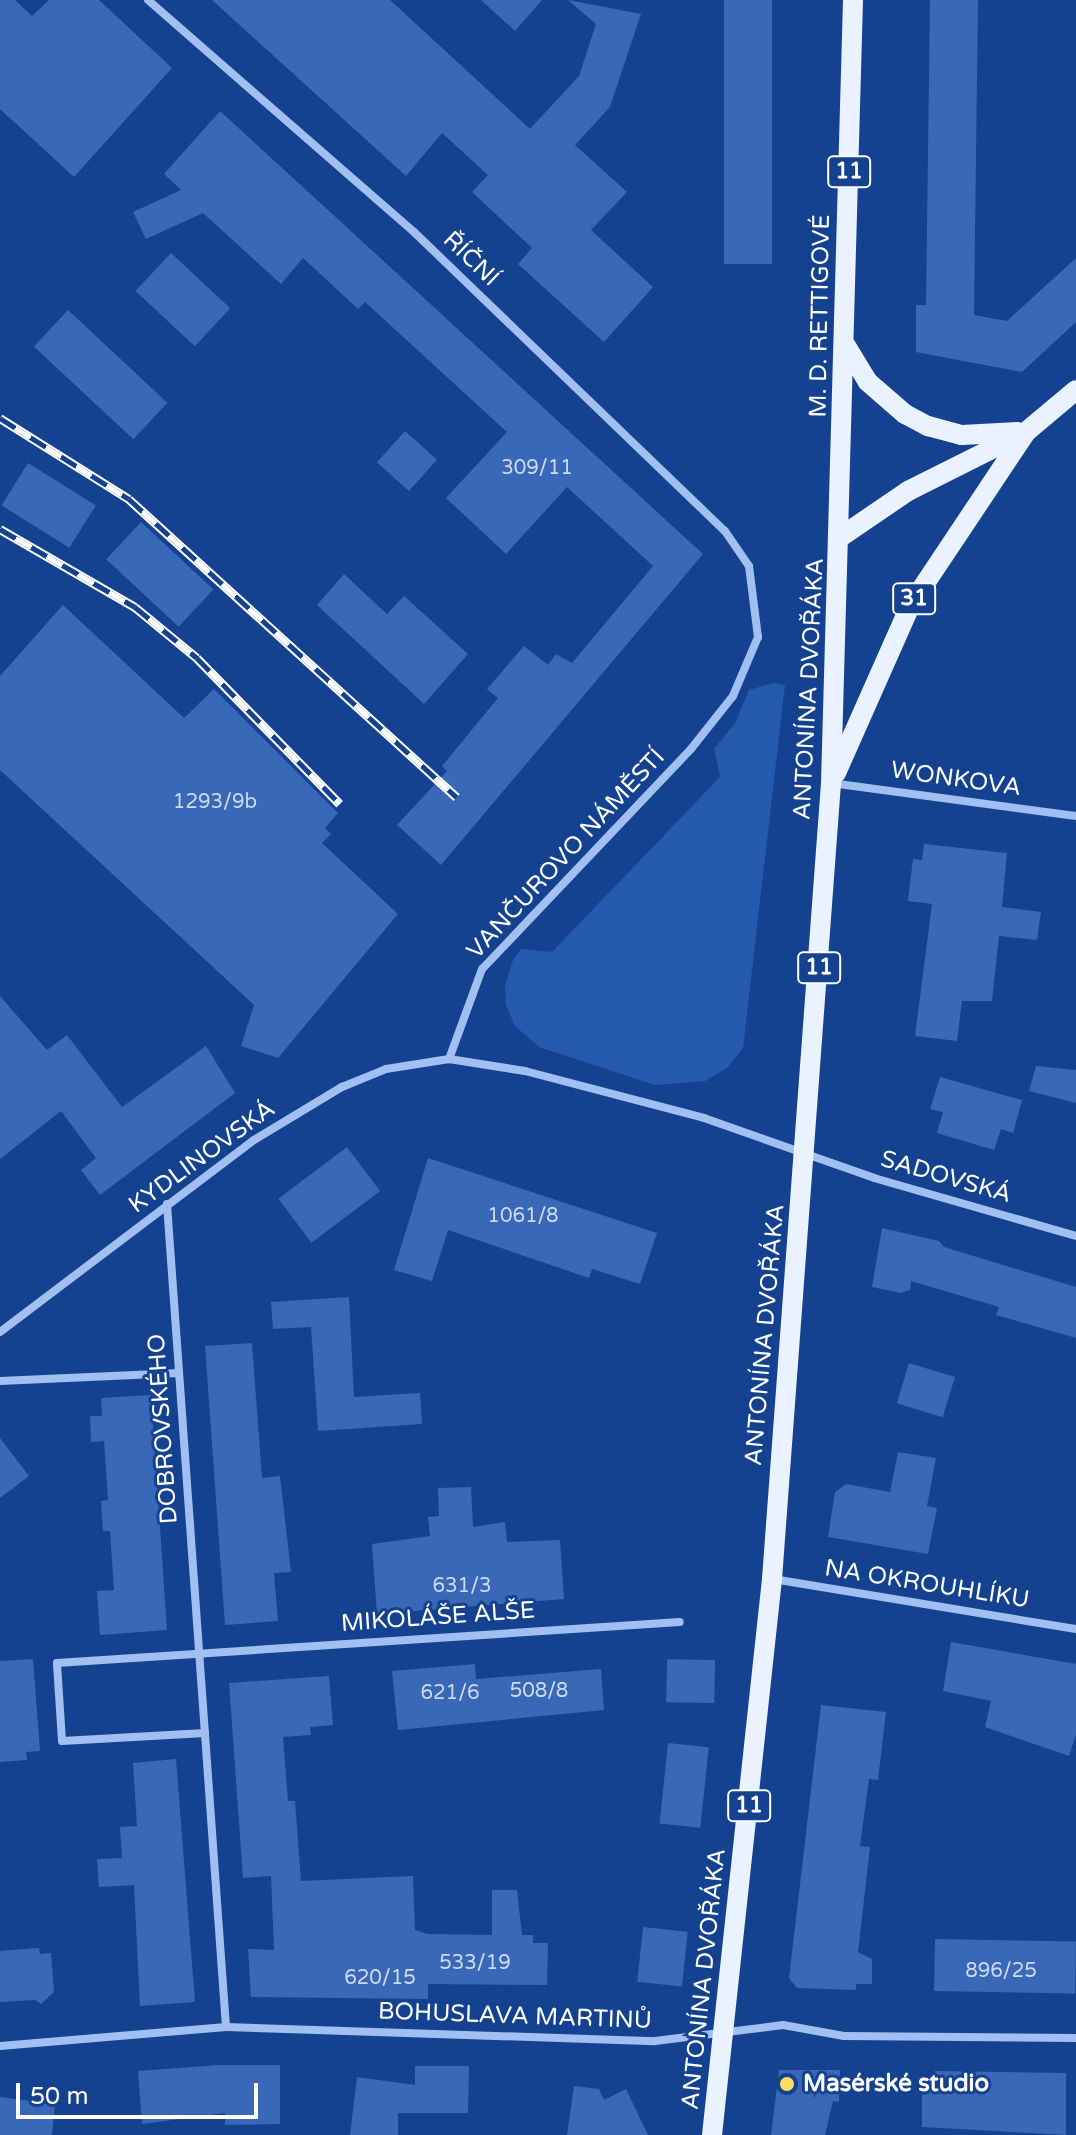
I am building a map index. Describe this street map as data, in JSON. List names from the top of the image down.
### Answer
{
  "streets": {
    "main road": [
      "11",
      "M. D. RETTIGOVÉ",
      "31",
      "ANTONÍNA DVOŘÁKA"
    ],
    "street": [
      "ŘÍČNÍ",
      "WONKOVA",
      "VANČUROVO NÁMĚSTÍ",
      "KYDLINOVSKÁ",
      "SADOVSKÁ",
      "DOBROVSKÉHO",
      "NA OKROUHLÍKU",
      "MIKOLÁŠE ALŠE",
      "BOHUSLAVA MARTINŮ"
    ]
  },
  "crossings": [
    ["ŘÍČNÍ", "VANČUROVO NÁMĚSTÍ"],
    ["M. D. RETTIGOVÉ", "31"],
    ["M. D. RETTIGOVÉ", "ANTONÍNA DVOŘÁKA"],
    ["31", "ANTONÍNA DVOŘÁKA"],
    ["31", "WONKOVA"],
    ["ANTONÍNA DVOŘÁKA", "WONKOVA"],
    ["ANTONÍNA DVOŘÁKA", "SADOVSKÁ"],
    ["ANTONÍNA DVOŘÁKA", "NA OKROUHLÍKU"],
    ["ANTONÍNA DVOŘÁKA", "BOHUSLAVA MARTINŮ"],
    ["VANČUROVO NÁMĚSTÍ", "KYDLINOVSKÁ"],
    ["KYDLINOVSKÁ", "DOBROVSKÉHO"],
    ["DOBROVSKÉHO", "MIKOLÁŠE ALŠE"],
    ["DOBROVSKÉHO", "BOHUSLAVA MARTINŮ"]
  ],
  "places": ["Masérské studio"],
  "house_numbers": [
    "309/11",
    "1293/9b",
    "1061/8",
    "631/3",
    "508/8",
    "621/6",
    "533/19",
    "896/25",
    "620/15"
  ],
  "scale_bar": "50 m"
}
